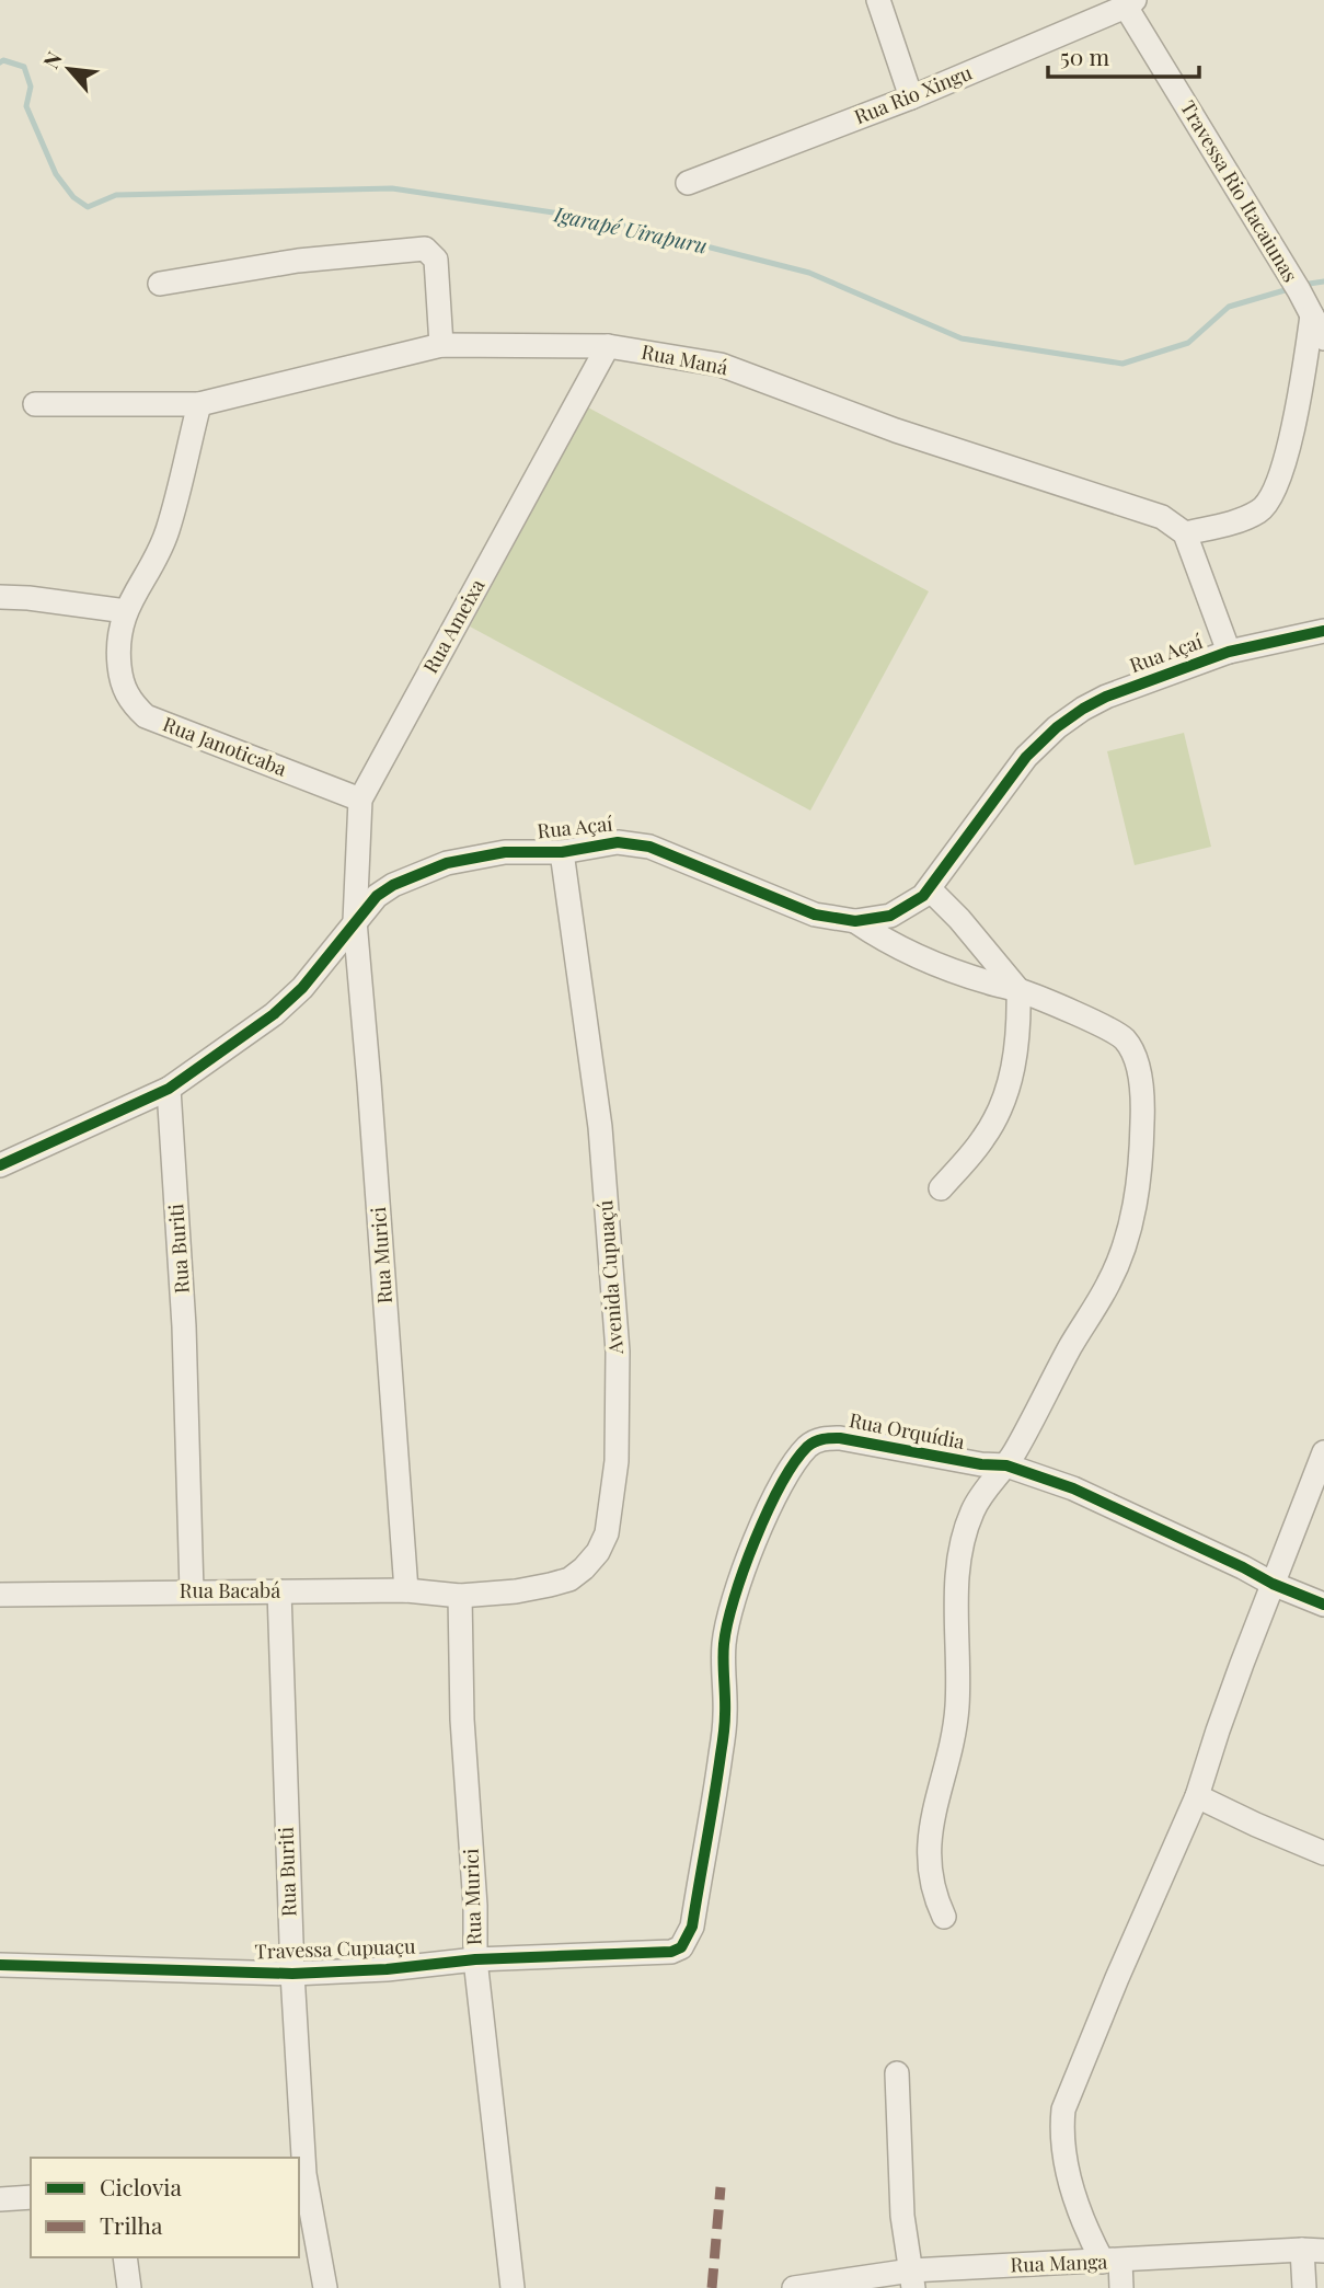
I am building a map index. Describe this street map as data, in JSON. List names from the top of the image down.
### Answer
{
  "streets": {
    "street": [
      "Rua Rio Xingu",
      "Travessa Rio Itacaiunas",
      "Rua Maná",
      "Rua Ameixa",
      "Rua Açaí",
      "Rua Janoticaba",
      "Rua Buriti",
      "Rua Murici",
      "Avenida Cupuaçú",
      "Rua Orquídia",
      "Rua Bacabá",
      "Travessa Cupuaçu",
      "Rua Manga"
    ]
  },
  "crossings": [
    ["Rua Rio Xingu", "Travessa Rio Itacaiunas"],
    ["Rua Maná", "Rua Ameixa"],
    ["Rua Maná", "Rua Janoticaba"],
    ["Rua Ameixa", "Rua Açaí"],
    ["Rua Ameixa", "Rua Janoticaba"],
    ["Rua Ameixa", "Rua Murici"],
    ["Rua Açaí", "Rua Buriti"],
    ["Rua Açaí", "Rua Murici"],
    ["Rua Açaí", "Avenida Cupuaçú"],
    ["Rua Buriti", "Rua Bacabá"],
    ["Rua Buriti", "Travessa Cupuaçu"],
    ["Rua Murici", "Avenida Cupuaçú"],
    ["Rua Murici", "Rua Bacabá"],
    ["Rua Murici", "Travessa Cupuaçu"],
    ["Avenida Cupuaçú", "Rua Bacabá"],
    ["Rua Orquídia", "Travessa Cupuaçu"]
  ],
  "water": ["Igarapé Uirapuru"],
  "legend": ["Ciclovia", "Trilha"],
  "scale_bar": "50 m",
  "north": "top left"
}
